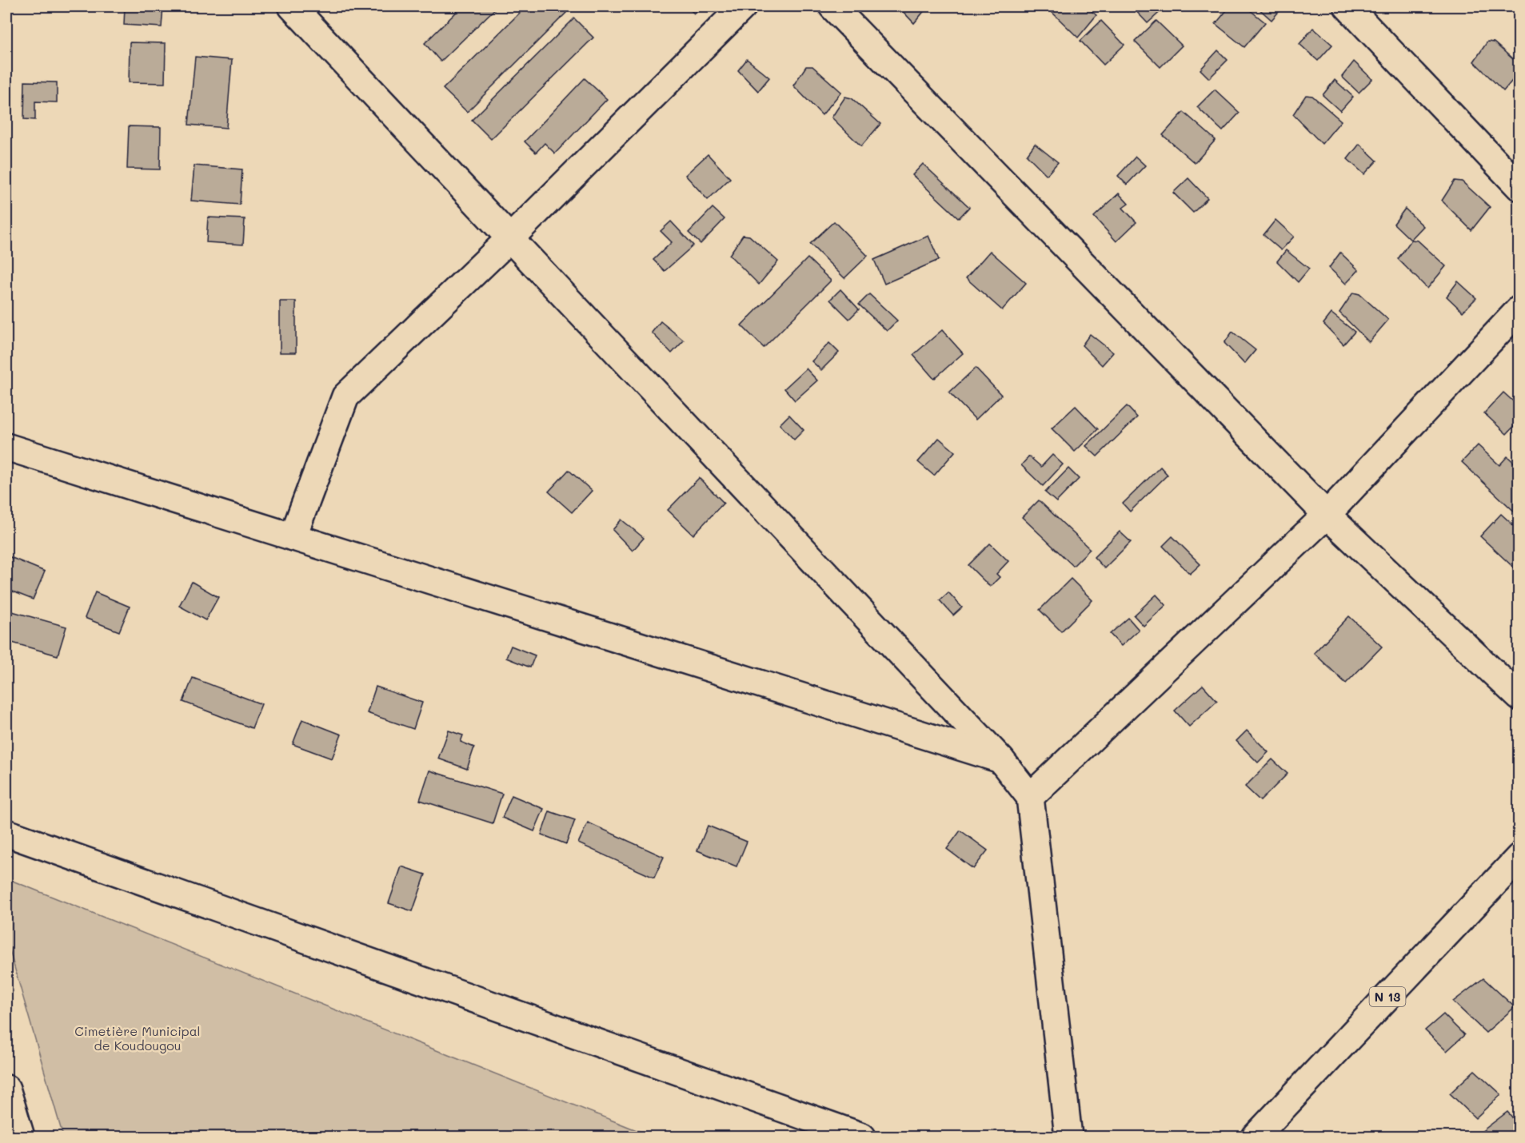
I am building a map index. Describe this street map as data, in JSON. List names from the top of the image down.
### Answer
{
  "streets": {
    "street": ["N 13"]
  },
  "parks": ["Cimetière Municipal de Koudougou"]
}
